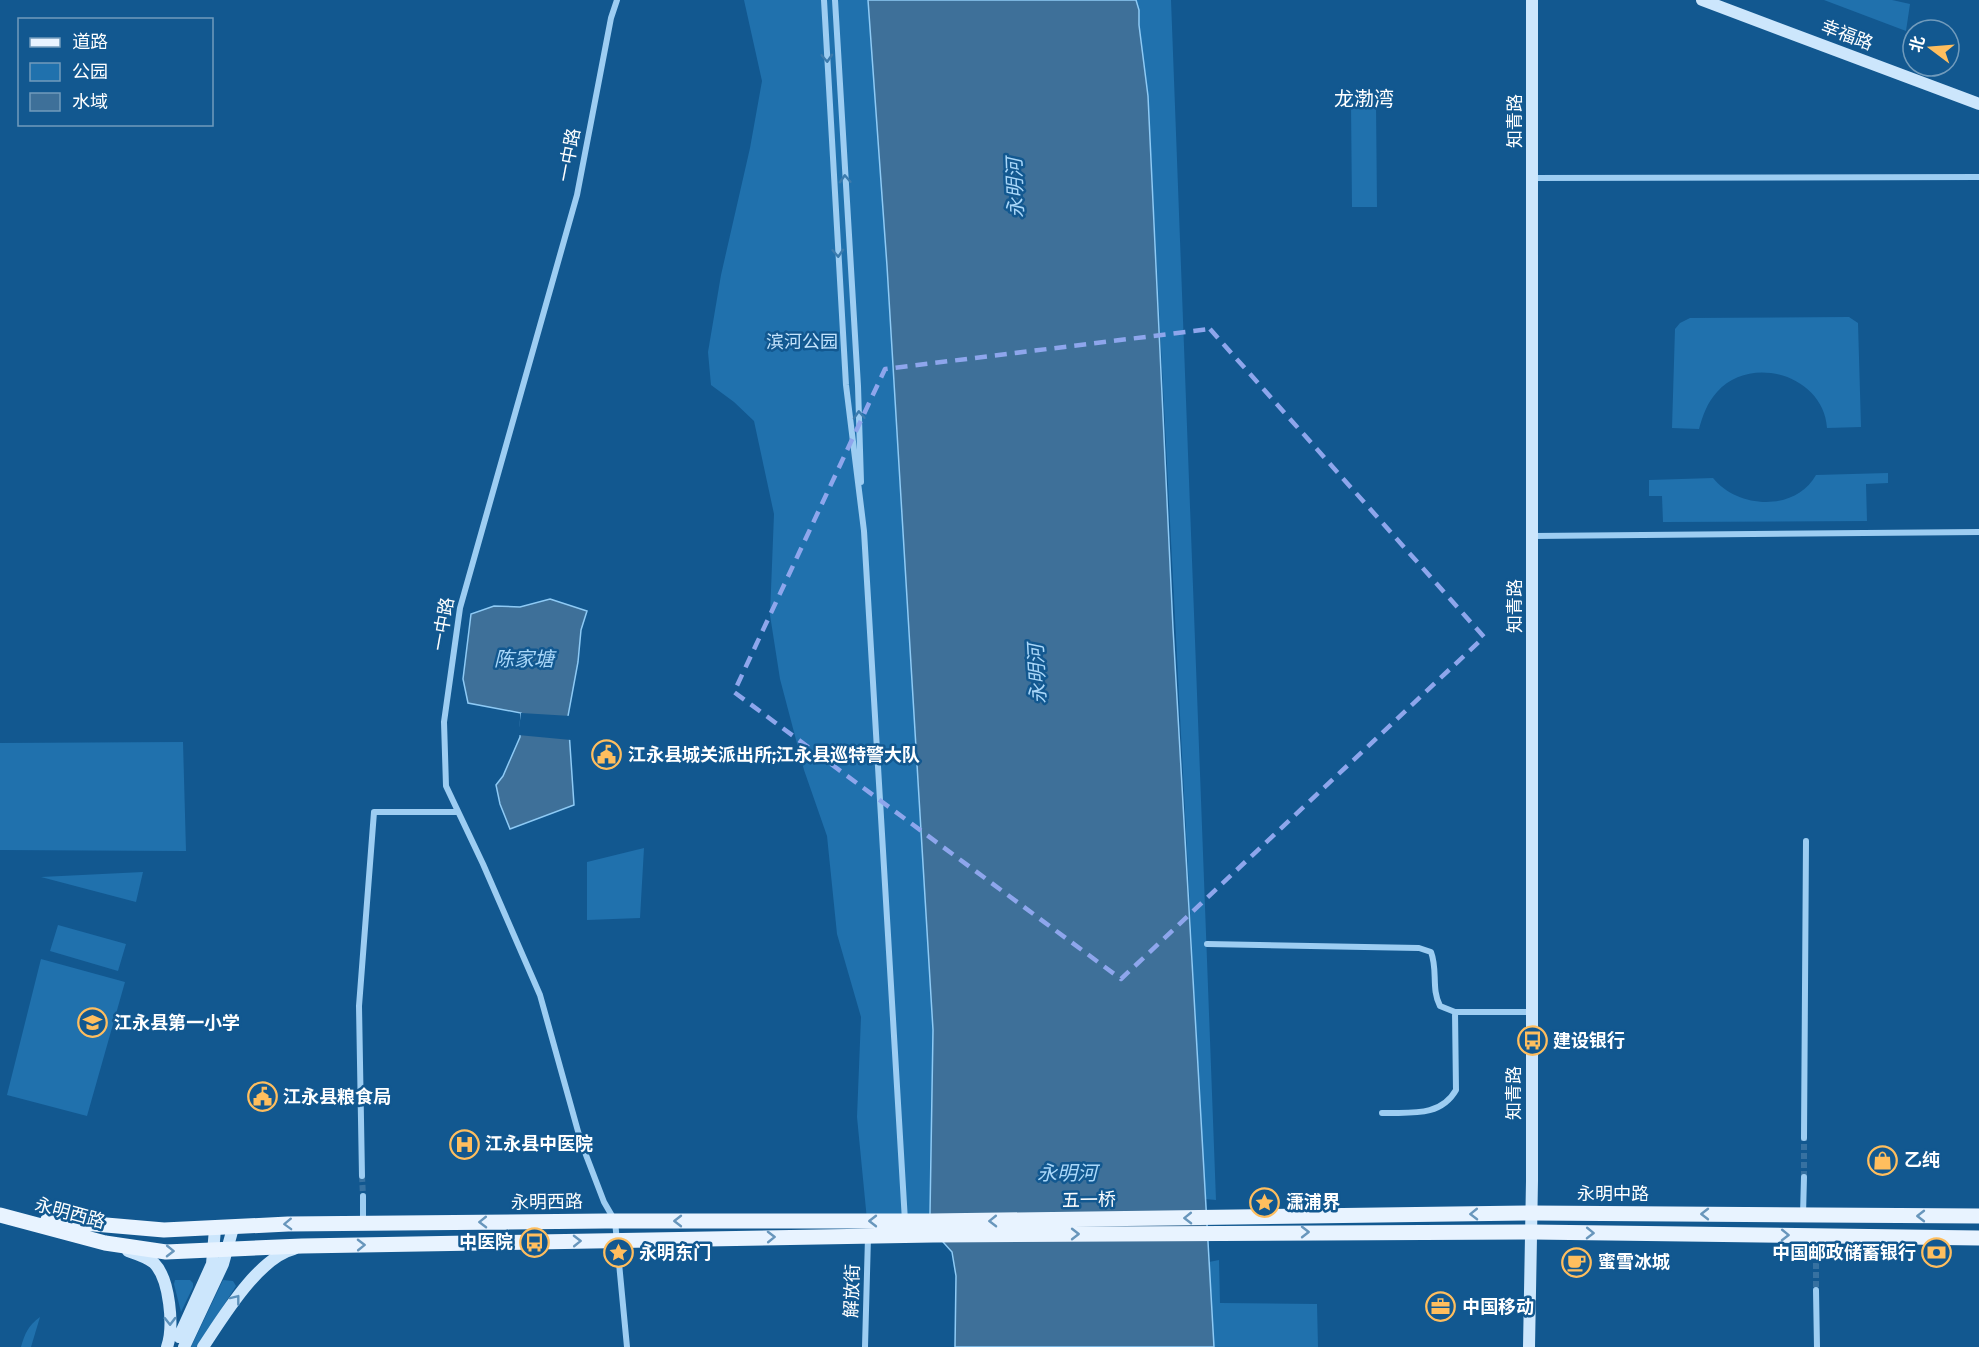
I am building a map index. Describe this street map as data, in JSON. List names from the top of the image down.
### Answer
{
  "streets": {
    "main road": [
      "幸福路",
      "知青路",
      "永明中路",
      "五一桥",
      "永明西路"
    ],
    "street": ["一中路", "解放街"]
  },
  "crossings": [
    ["知青路", "永明中路"],
    ["一中路", "永明西路"],
    ["永明中路", "五一桥"],
    ["五一桥", "永明西路"],
    ["永明西路", "解放街"]
  ],
  "districts": ["龙渤湾"],
  "water": ["永明河", "陈家塘"],
  "parks": ["滨河公园"],
  "places": {
    "public building": ["江永县城关派出所;江永县巡特警大队", "江永县粮食局"],
    "school or university": ["江永县第一小学"],
    "bus stop": ["建设银行", "中医院"],
    "hospital": ["江永县中医院"],
    "shop": ["乙纯"],
    "place": ["潇浦界", "永明东门"],
    "bank": ["中国邮政储蓄银行"],
    "cafe": ["蜜雪冰城"],
    "office": ["中国移动"]
  },
  "legend": ["道路", "公园", "水域"],
  "north": "left"
}
